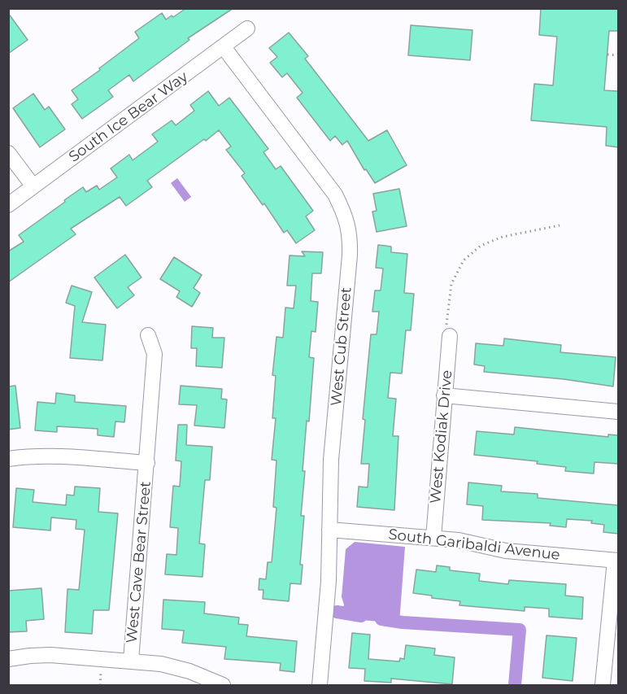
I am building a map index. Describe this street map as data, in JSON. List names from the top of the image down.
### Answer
{
  "streets": {
    "street": [
      "South Ice Bear Way",
      "West Cub Street",
      "West Kodiak Drive",
      "South Garibaldi Avenue",
      "West Cave Bear Street"
    ]
  },
  "crossings": [
    ["South Ice Bear Way", "West Cub Street"],
    ["West Cub Street", "South Garibaldi Avenue"],
    ["West Kodiak Drive", "South Garibaldi Avenue"]
  ]
}
